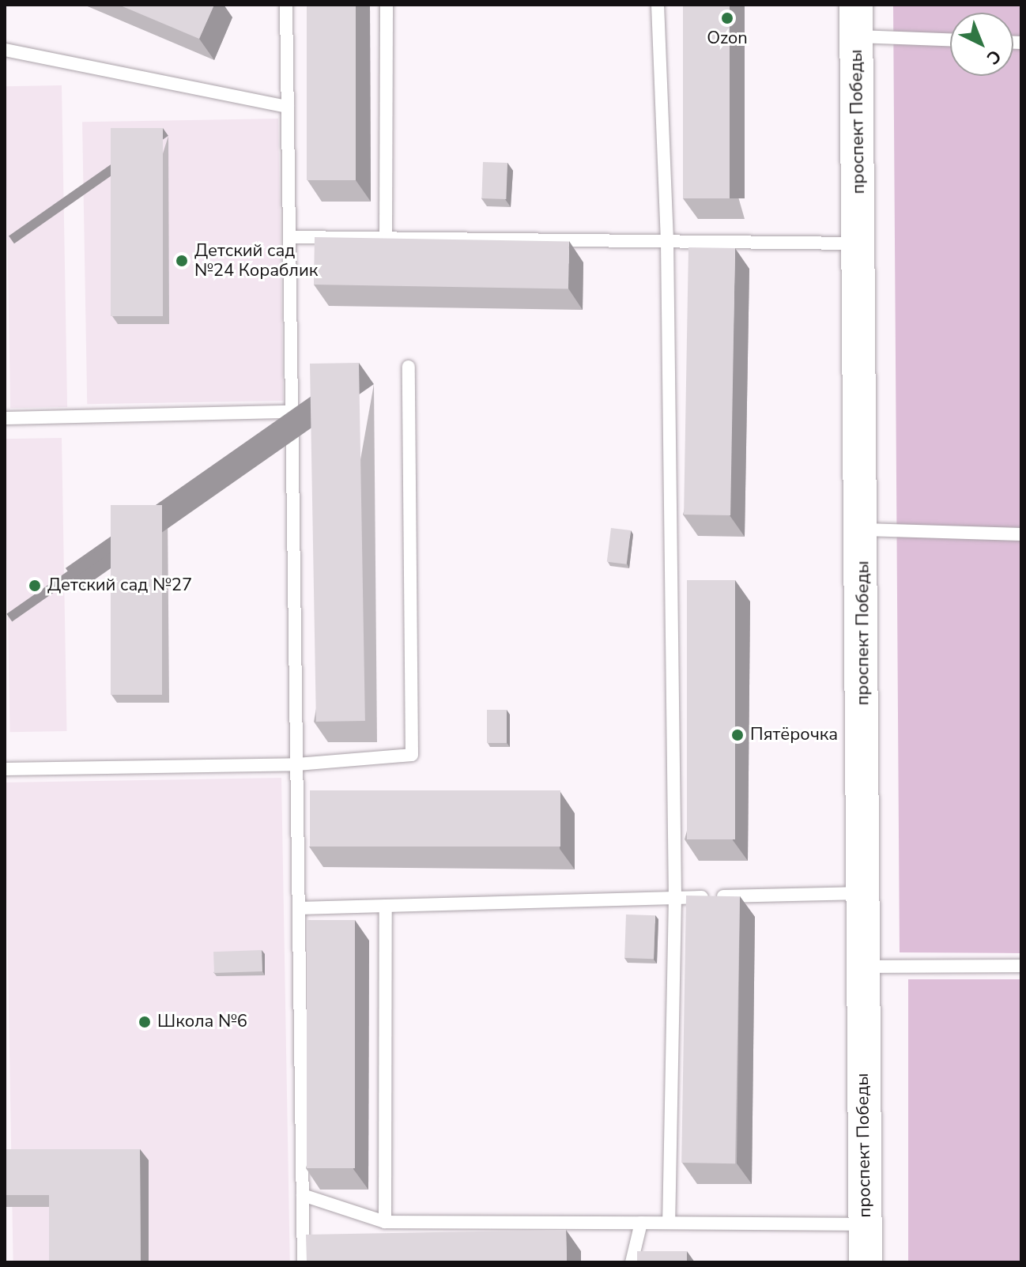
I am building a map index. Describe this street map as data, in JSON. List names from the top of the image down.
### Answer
{
  "streets": {
    "main road": ["проспект Победы"]
  },
  "places": [
    "Ozon",
    "Детский сад №24 Кораблик",
    "Детский сад №27",
    "Пятёрочка",
    "Школа №6"
  ],
  "north": "bottom right"
}
